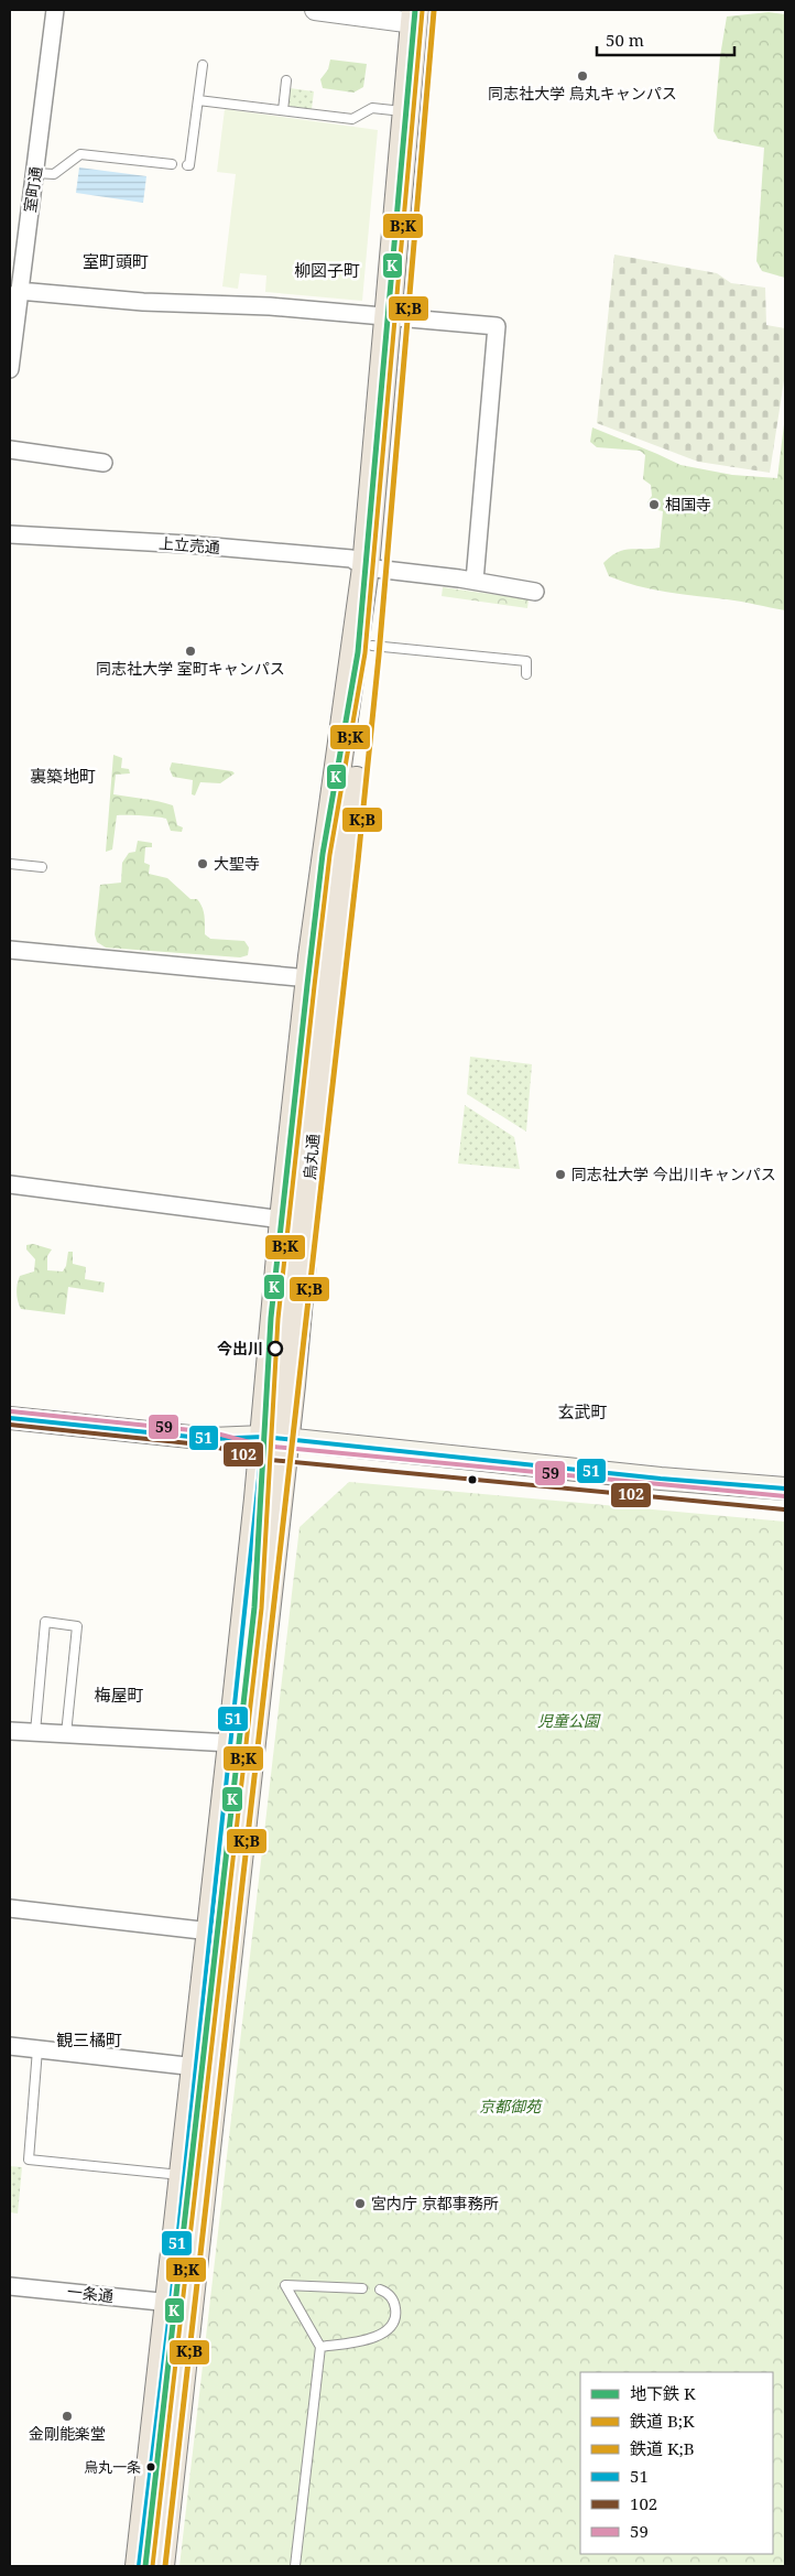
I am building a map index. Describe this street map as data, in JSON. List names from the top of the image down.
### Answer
{
  "streets": {
    "highway": ["烏丸通"],
    "street": ["室町通", "上立売通", "一条通"]
  },
  "crossings": [
    ["上立売通", "烏丸通"],
    ["烏丸通", "一条通"]
  ],
  "districts": [
    "室町頭町",
    "柳図子町",
    "裏築地町",
    "玄武町",
    "梅屋町",
    "観三橘町"
  ],
  "parks": ["児童公園", "京都御苑"],
  "places": [
    "同志社大学 烏丸キャンパス",
    "相国寺",
    "同志社大学 室町キャンパス",
    "大聖寺",
    "同志社大学 今出川キャンパス",
    "今出川",
    "宮内庁 京都事務所",
    "金剛能楽堂",
    "烏丸一条"
  ],
  "lines": [
    "metro line K",
    "rail line B;K",
    "rail line K;B",
    "transit line 59",
    "transit line 51",
    "transit line 102"
  ],
  "legend": [
    "地下鉄 K",
    "鉄道 B;K",
    "鉄道 K;B",
    "51",
    "102",
    "59"
  ],
  "scale_bar": "50 m"
}
